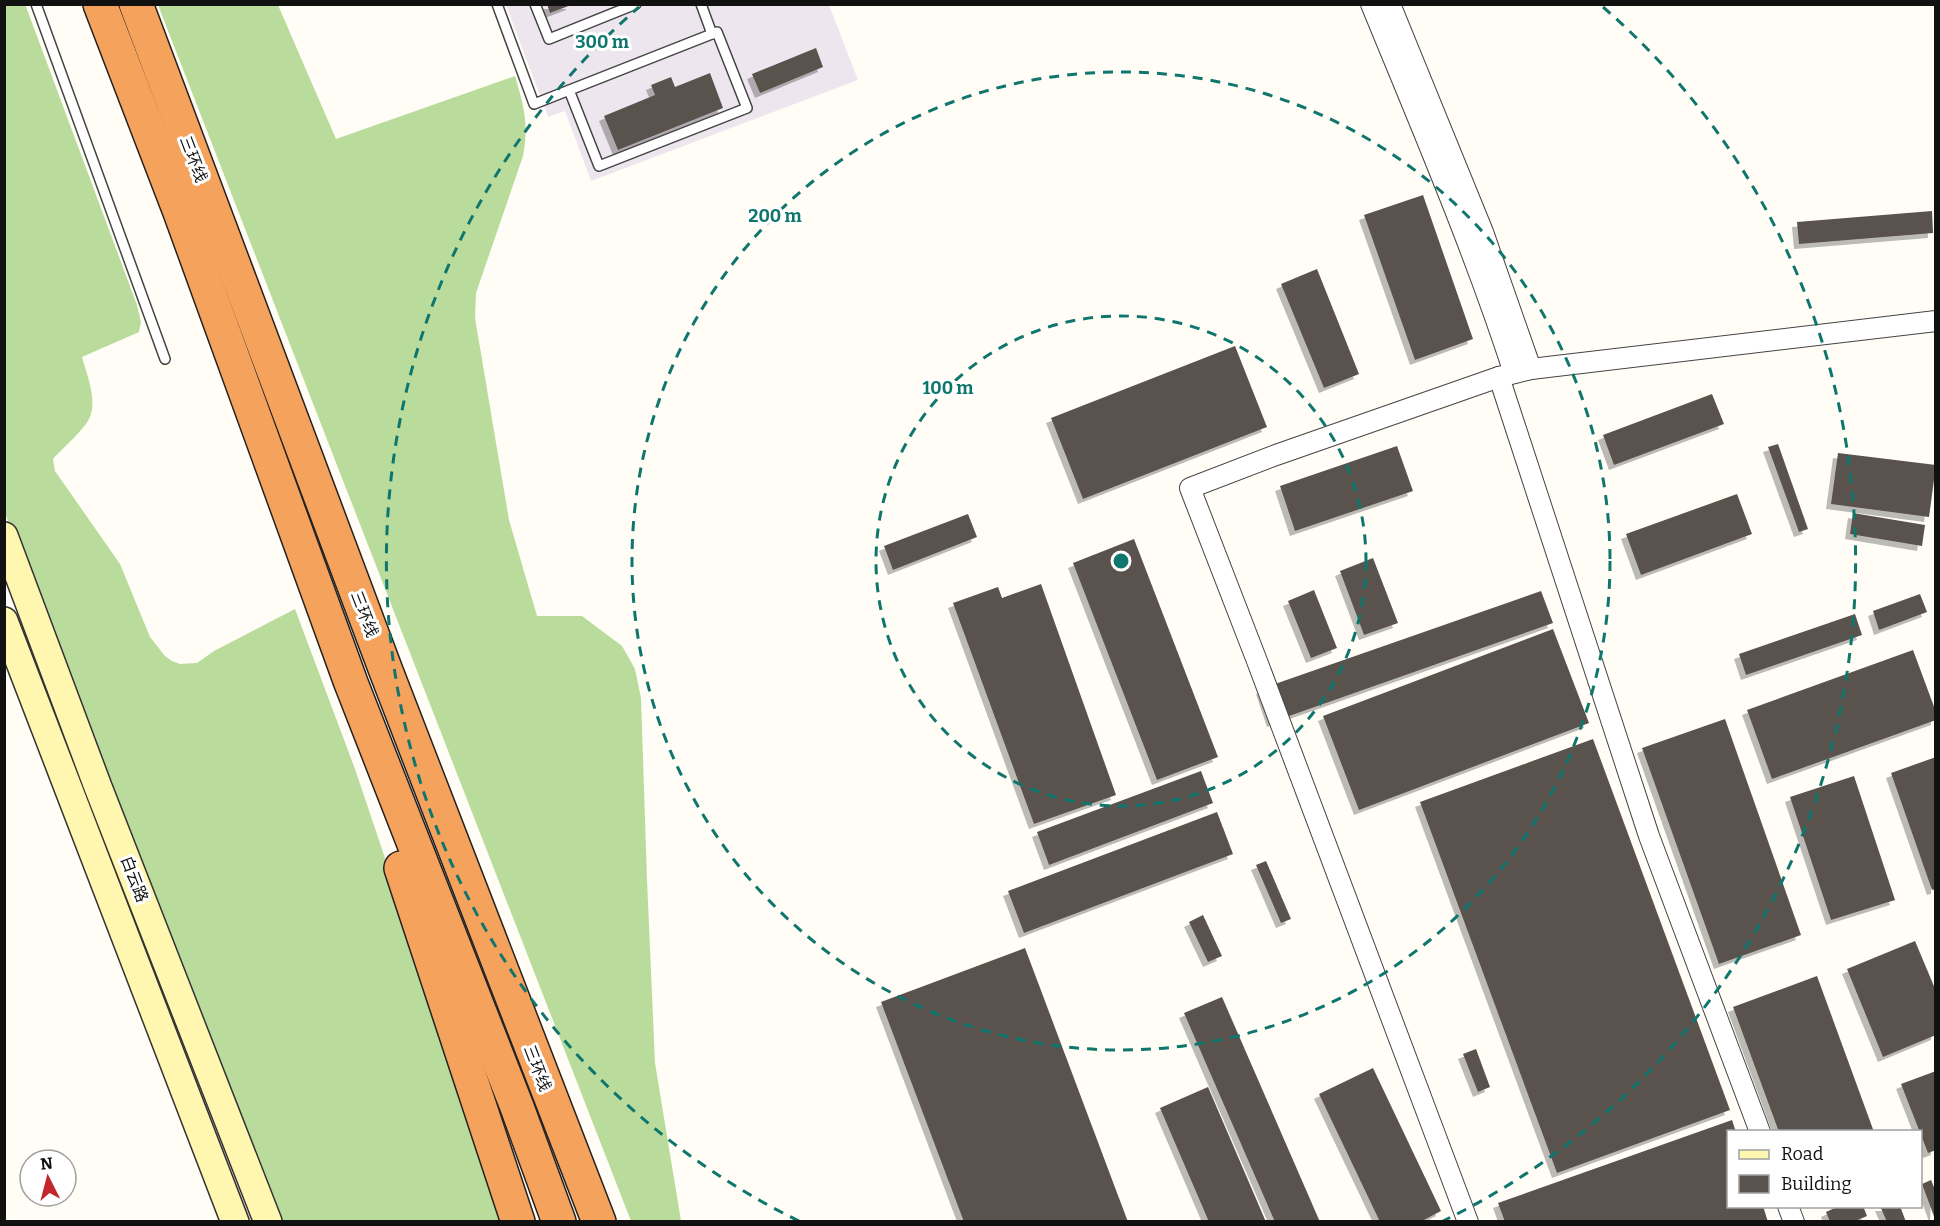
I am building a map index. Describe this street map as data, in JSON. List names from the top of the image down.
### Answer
{
  "streets": {
    "highway": ["三环线"],
    "street": ["白云路"]
  },
  "legend": ["Road", "Building"],
  "north": "top",
  "rings": ["300 m", "200 m", "100 m"]
}
